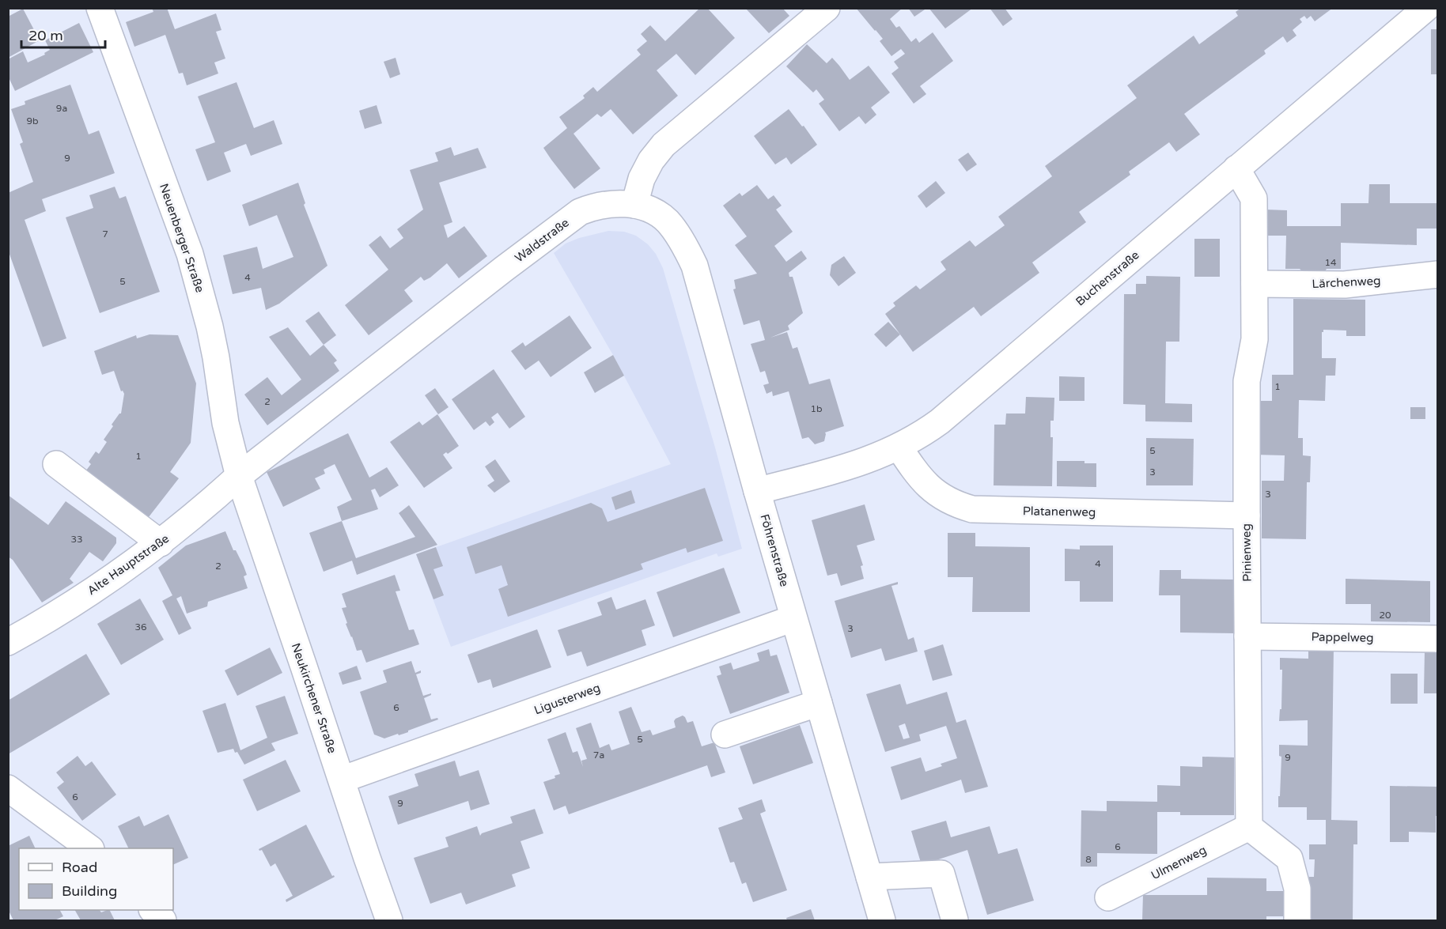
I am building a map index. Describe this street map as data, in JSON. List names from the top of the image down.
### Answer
{
  "streets": {
    "street": [
      "Neuenberger Straße",
      "Waldstraße",
      "Buchenstraße",
      "Lärchenweg",
      "Platanenweg",
      "Föhrenstraße",
      "Pinienweg",
      "Alte Hauptstraße",
      "Pappelweg",
      "Neukirchener Straße",
      "Ligusterweg",
      "Ulmenweg"
    ]
  },
  "crossings": [
    ["Neuenberger Straße", "Waldstraße"],
    ["Neuenberger Straße", "Alte Hauptstraße"],
    ["Neuenberger Straße", "Neukirchener Straße"],
    ["Waldstraße", "Föhrenstraße"],
    ["Waldstraße", "Alte Hauptstraße"],
    ["Waldstraße", "Neukirchener Straße"],
    ["Buchenstraße", "Platanenweg"],
    ["Buchenstraße", "Föhrenstraße"],
    ["Buchenstraße", "Pinienweg"],
    ["Lärchenweg", "Pinienweg"],
    ["Platanenweg", "Pinienweg"],
    ["Föhrenstraße", "Ligusterweg"],
    ["Pinienweg", "Pappelweg"],
    ["Pinienweg", "Ulmenweg"],
    ["Alte Hauptstraße", "Neukirchener Straße"],
    ["Neukirchener Straße", "Ligusterweg"]
  ],
  "house_numbers": [
    "9a",
    "9b",
    "9",
    "7",
    "14",
    "4",
    "5",
    "1",
    "2",
    "1b",
    "5",
    "1",
    "3",
    "3",
    "33",
    "4",
    "2",
    "20",
    "36",
    "3",
    "6",
    "5",
    "7a",
    "9",
    "6",
    "9",
    "6",
    "8"
  ],
  "legend": ["Road", "Building"],
  "scale_bar": "20 m"
}
